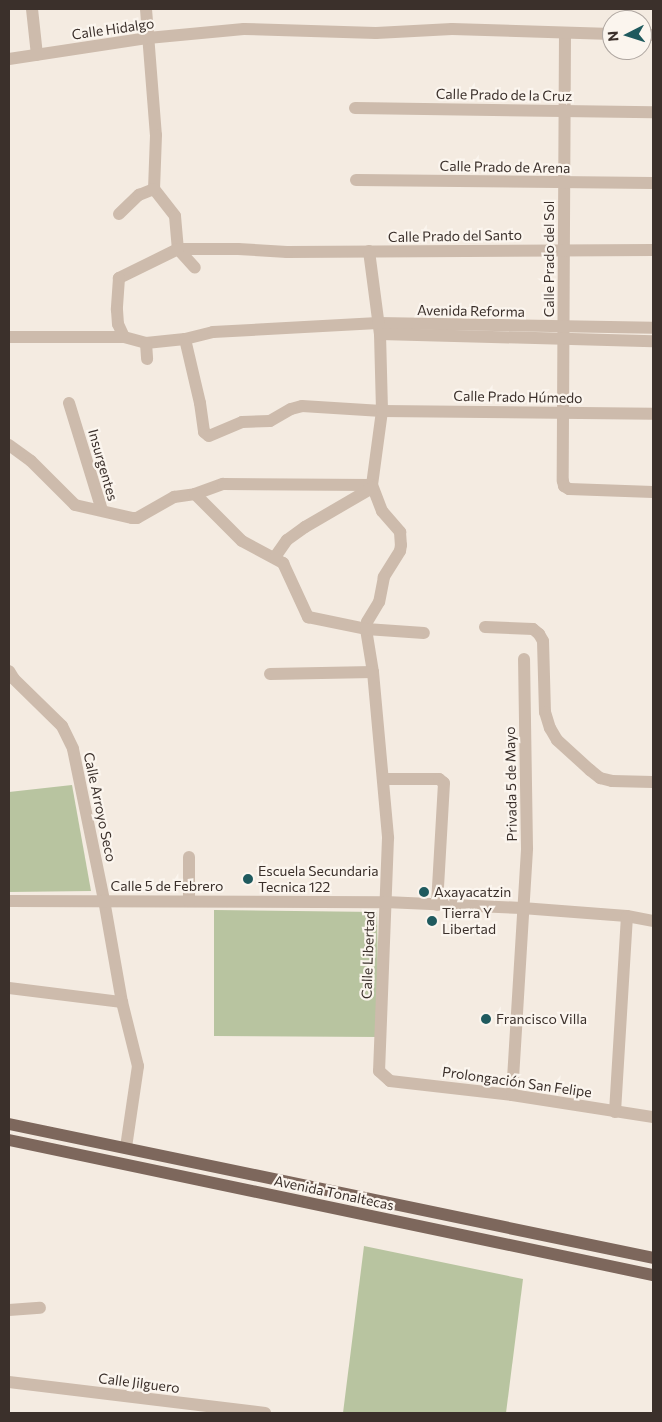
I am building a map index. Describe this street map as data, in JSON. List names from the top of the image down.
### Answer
{
  "streets": {
    "main road": ["Avenida Tonaltecas"],
    "street": [
      "Calle Hidalgo",
      "Calle Prado de la Cruz",
      "Calle Prado de Arena",
      "Calle Prado del Santo",
      "Calle Prado del Sol",
      "Avenida Reforma",
      "Calle Prado Húmedo",
      "Insurgentes",
      "Privada 5 de Mayo",
      "Calle Arroyo Seco",
      "Calle 5 de Febrero",
      "Calle Libertad",
      "Prolongación San Felipe",
      "Calle Jilguero"
    ]
  },
  "crossings": [
    ["Calle Hidalgo", "Calle Prado del Sol"],
    ["Calle Prado de la Cruz", "Calle Prado del Sol"],
    ["Calle Prado de Arena", "Calle Prado del Sol"],
    ["Calle Prado del Santo", "Calle Prado del Sol"],
    ["Calle Prado del Sol", "Avenida Reforma"],
    ["Calle Prado del Sol", "Calle Prado Húmedo"],
    ["Avenida Reforma", "Calle Prado Húmedo"],
    ["Privada 5 de Mayo", "Calle 5 de Febrero"],
    ["Privada 5 de Mayo", "Prolongación San Felipe"],
    ["Calle Arroyo Seco", "Calle 5 de Febrero"],
    ["Calle Arroyo Seco", "Avenida Tonaltecas"],
    ["Calle 5 de Febrero", "Calle Libertad"],
    ["Calle Libertad", "Prolongación San Felipe"]
  ],
  "places": [
    "Escuela Secundaria Tecnica 122",
    "Axayacatzin",
    "Tierra Y Libertad",
    "Francisco Villa"
  ],
  "north": "left"
}
